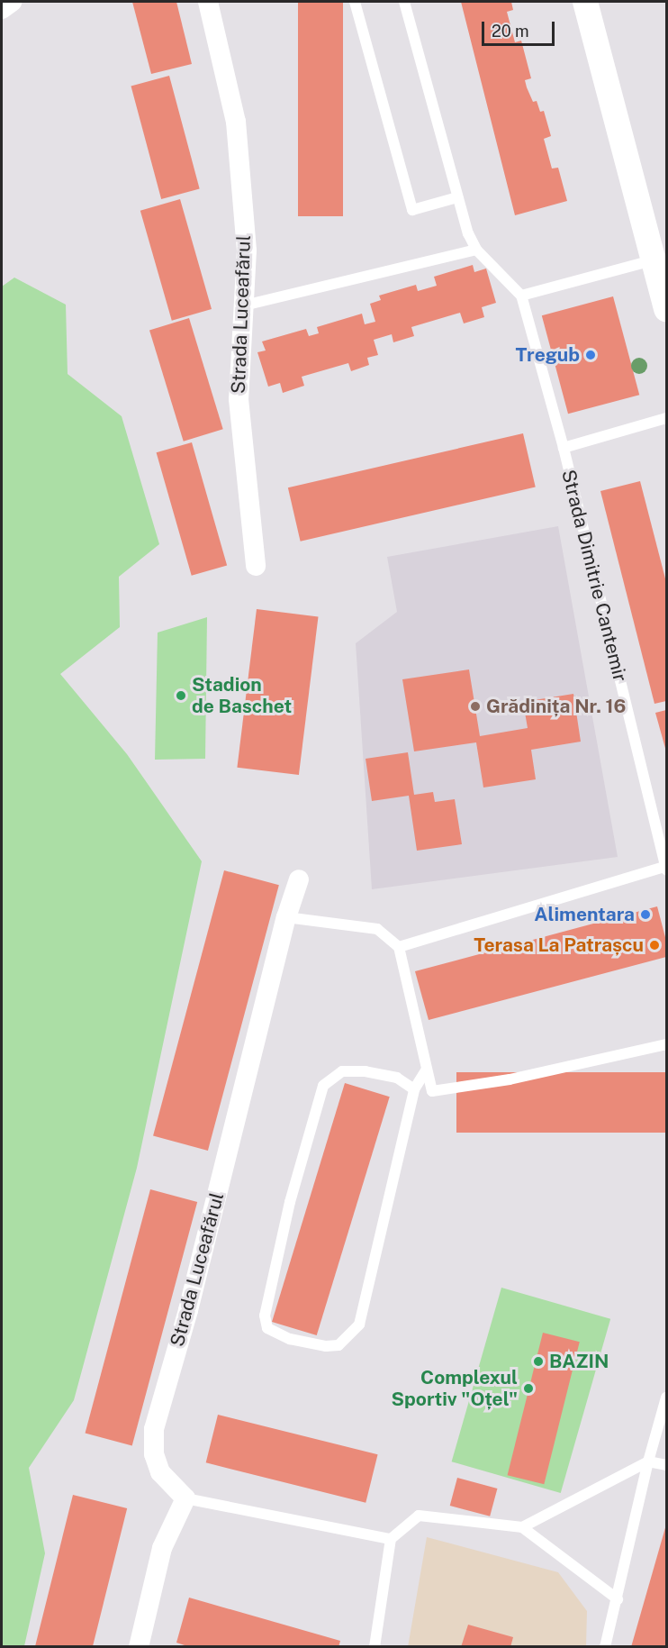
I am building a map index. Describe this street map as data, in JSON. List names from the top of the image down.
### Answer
{
  "streets": {
    "street": ["Strada Luceafărul"],
    "lane": ["Strada Dimitrie Cantemir"]
  },
  "places": [
    "Tregub",
    "Stadion de Baschet",
    "Grădinița Nr. 16",
    "Alimentara",
    "Terasa La Patrașcu",
    "BAZIN",
    "Complexul Sportiv \"Oțel\""
  ],
  "scale_bar": "20 m"
}
